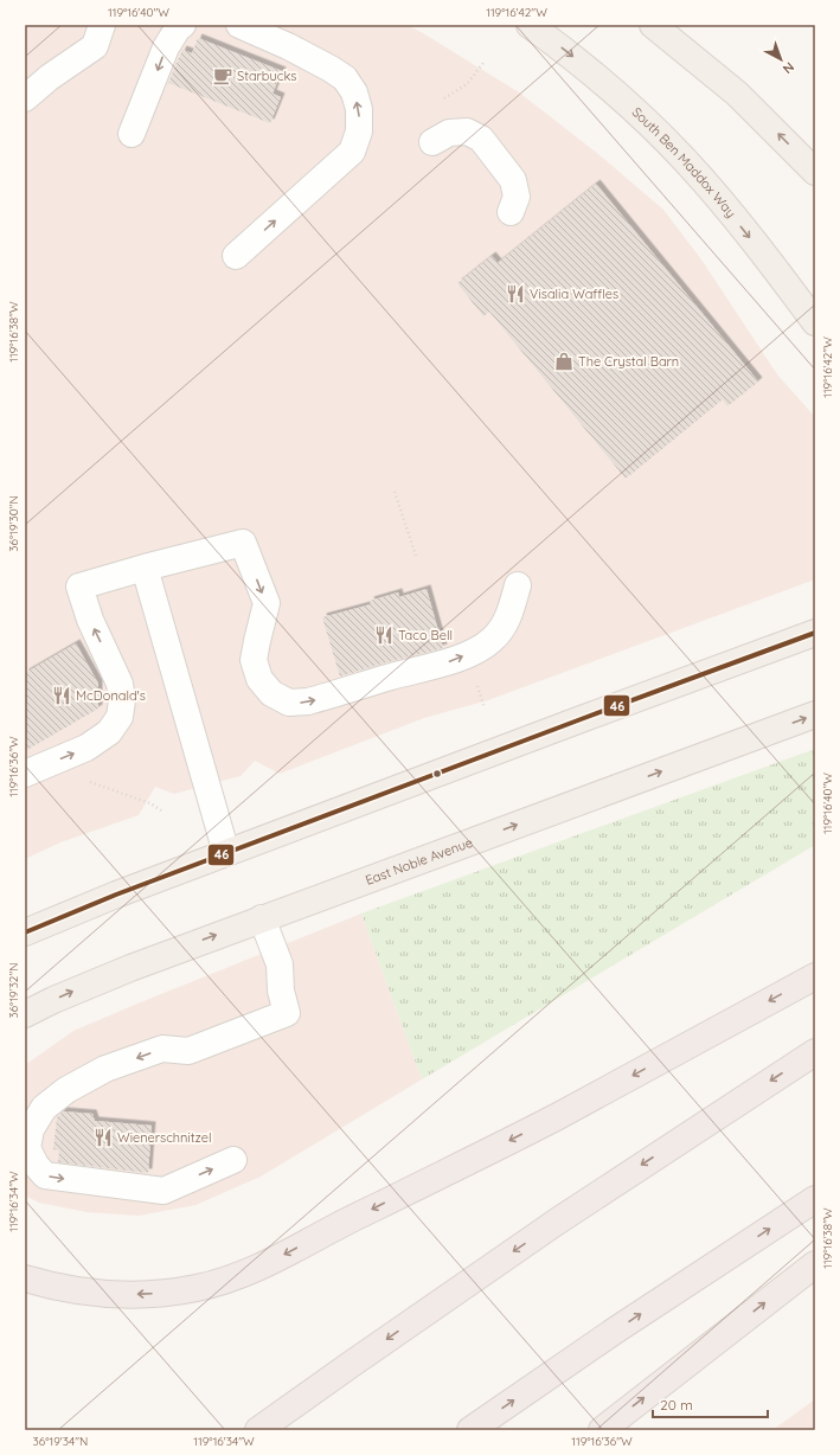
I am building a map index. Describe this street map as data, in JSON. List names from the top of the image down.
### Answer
{
  "streets": {
    "main road": ["South Ben Maddox Way", "East Noble Avenue"]
  },
  "places": {
    "cafe": ["Starbucks"],
    "restaurant": [
      "Visalia Waffles",
      "Taco Bell",
      "McDonald's",
      "Wienerschnitzel"
    ],
    "shop": ["The Crystal Barn"]
  },
  "lines": ["transit line 46"],
  "scale_bar": "20 m",
  "north": "bottom right",
  "coordinates": [
    "119°16'40\"W",
    "119°16'42\"W",
    "119°16'38\"W",
    "36°19'30\"N",
    "119°16'36\"W",
    "36°19'32\"N",
    "119°16'34\"W",
    "36°19'34\"N"
  ]
}
